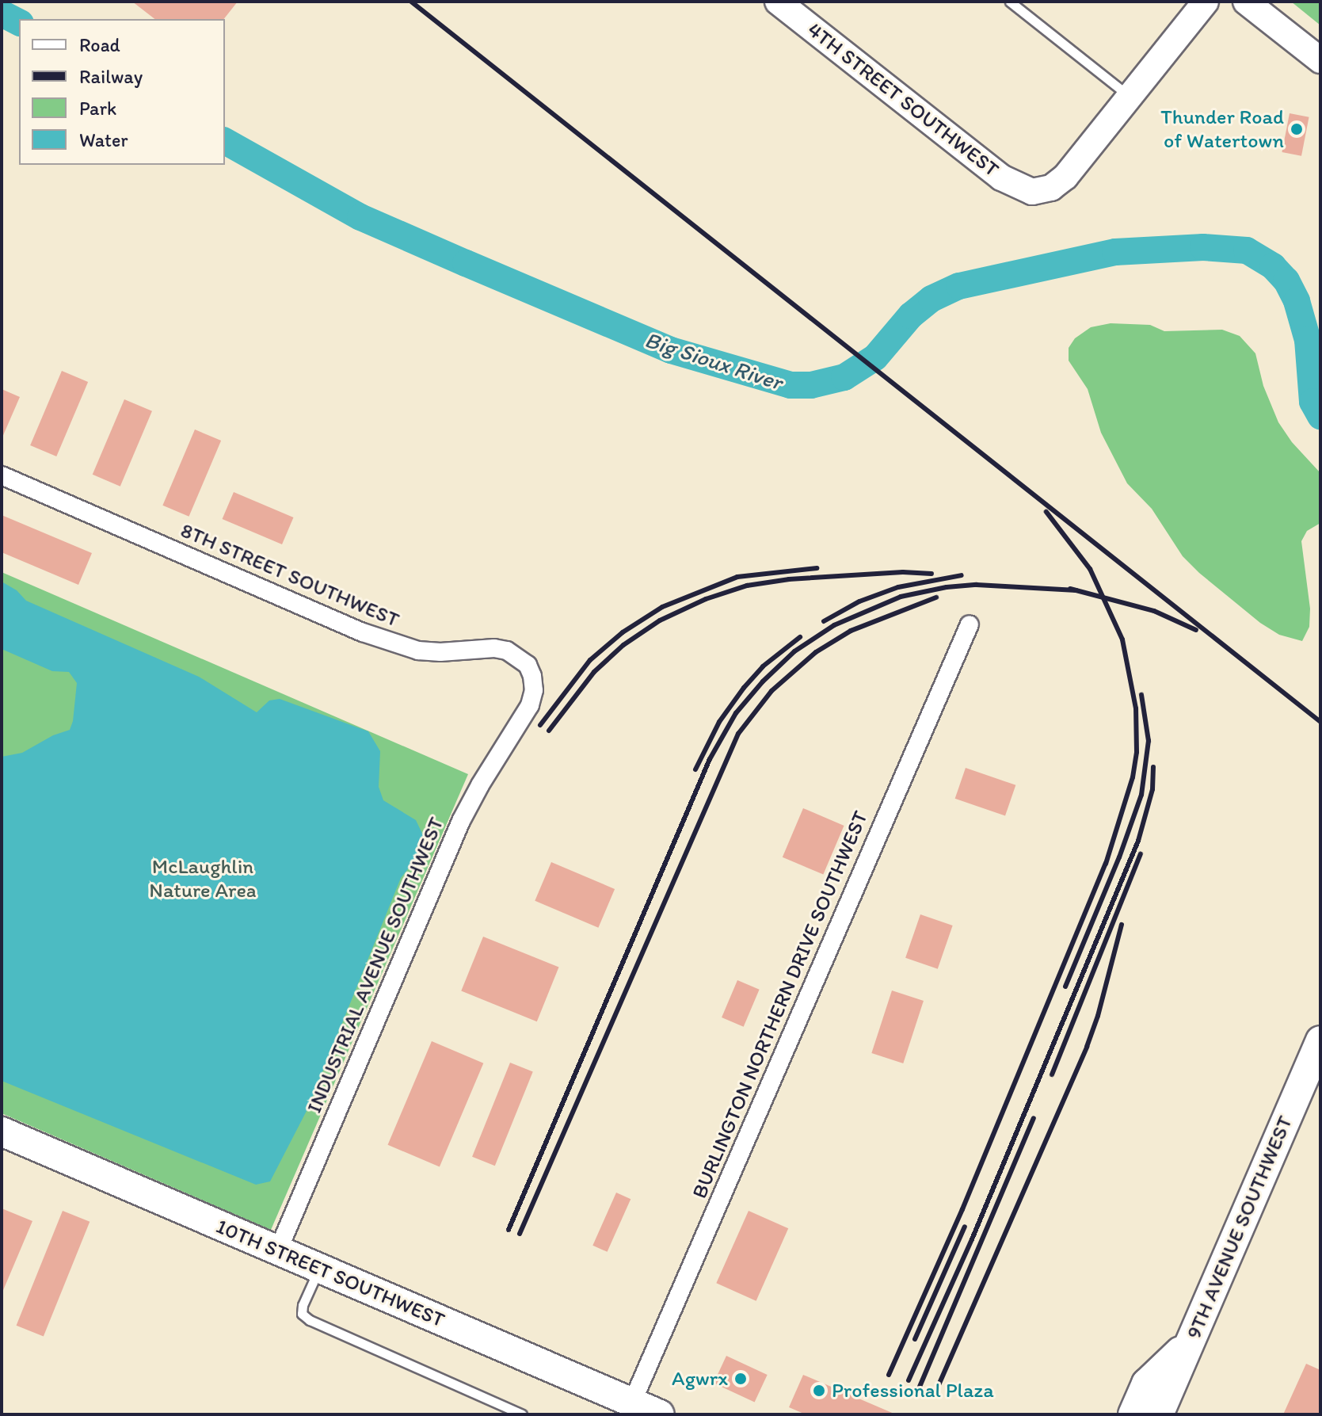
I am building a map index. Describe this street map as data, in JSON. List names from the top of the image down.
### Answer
{
  "streets": {
    "main road": ["9TH AVENUE SOUTHWEST", "10TH STREET SOUTHWEST"],
    "street": [
      "4TH STREET SOUTHWEST",
      "8TH STREET SOUTHWEST",
      "INDUSTRIAL AVENUE SOUTHWEST",
      "BURLINGTON NORTHERN DRIVE SOUTHWEST"
    ]
  },
  "crossings": [
    ["8TH STREET SOUTHWEST", "INDUSTRIAL AVENUE SOUTHWEST"],
    ["INDUSTRIAL AVENUE SOUTHWEST", "10TH STREET SOUTHWEST"],
    ["BURLINGTON NORTHERN DRIVE SOUTHWEST", "10TH STREET SOUTHWEST"]
  ],
  "water": ["Big Sioux River"],
  "parks": ["McLaughlin Nature Area"],
  "places": ["Thunder Road of Watertown", "Agwrx", "Professional Plaza"],
  "legend": [
    "Road",
    "Railway",
    "Park",
    "Water"
  ]
}
